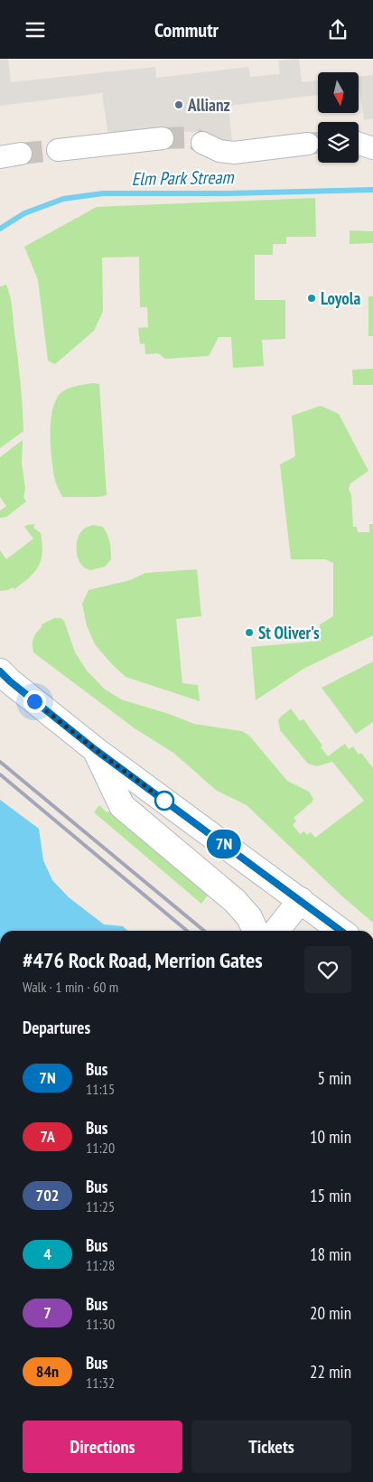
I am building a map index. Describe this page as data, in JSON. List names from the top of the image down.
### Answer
{
  "water": ["Elm Park Stream"],
  "places": ["Allianz", "Loyola", "St Oliver's"],
  "lines": ["bus line 7N"],
  "north": "bottom",
  "page": {
    "header": "Commutr",
    "on_map": "7N",
    "heading": [
      ["#476 Rock Road, Merrion Gates", "Walk · 1 min · 60 m"],
      "Departures"
    ],
    "list": [
      {
        "mark": "7N",
        "name": "Bus",
        "note": "11:15",
        "value": "5 min"
      },
      {
        "mark": "7A",
        "name": "Bus",
        "note": "11:20",
        "value": "10 min"
      },
      {
        "mark": "702",
        "name": "Bus",
        "note": "11:25",
        "value": "15 min"
      },
      {
        "mark": "4",
        "name": "Bus",
        "note": "11:28",
        "value": "18 min"
      },
      {
        "mark": "7",
        "name": "Bus",
        "note": "11:30",
        "value": "20 min"
      },
      {
        "mark": "84n",
        "name": "Bus",
        "note": "11:32",
        "value": "22 min"
      }
    ],
    "buttons": ["Directions", "Tickets"]
  }
}
